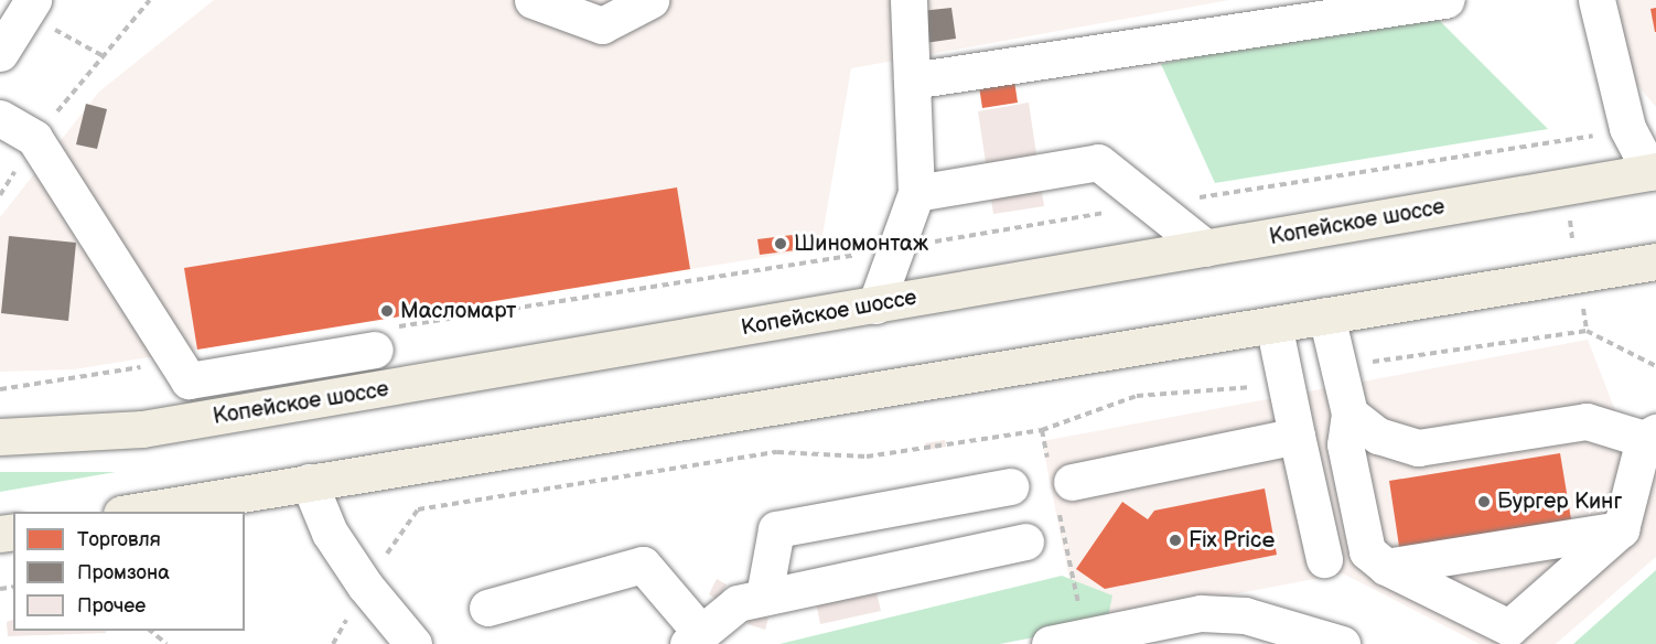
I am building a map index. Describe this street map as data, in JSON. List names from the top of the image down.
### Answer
{
  "streets": {
    "main road": ["Копейское шоссе"]
  },
  "places": [
    "Шиномонтаж",
    "Масломарт",
    "Бургер Кинг",
    "Fix Price"
  ],
  "legend": ["Торговля", "Промзона", "Прочее"]
}
